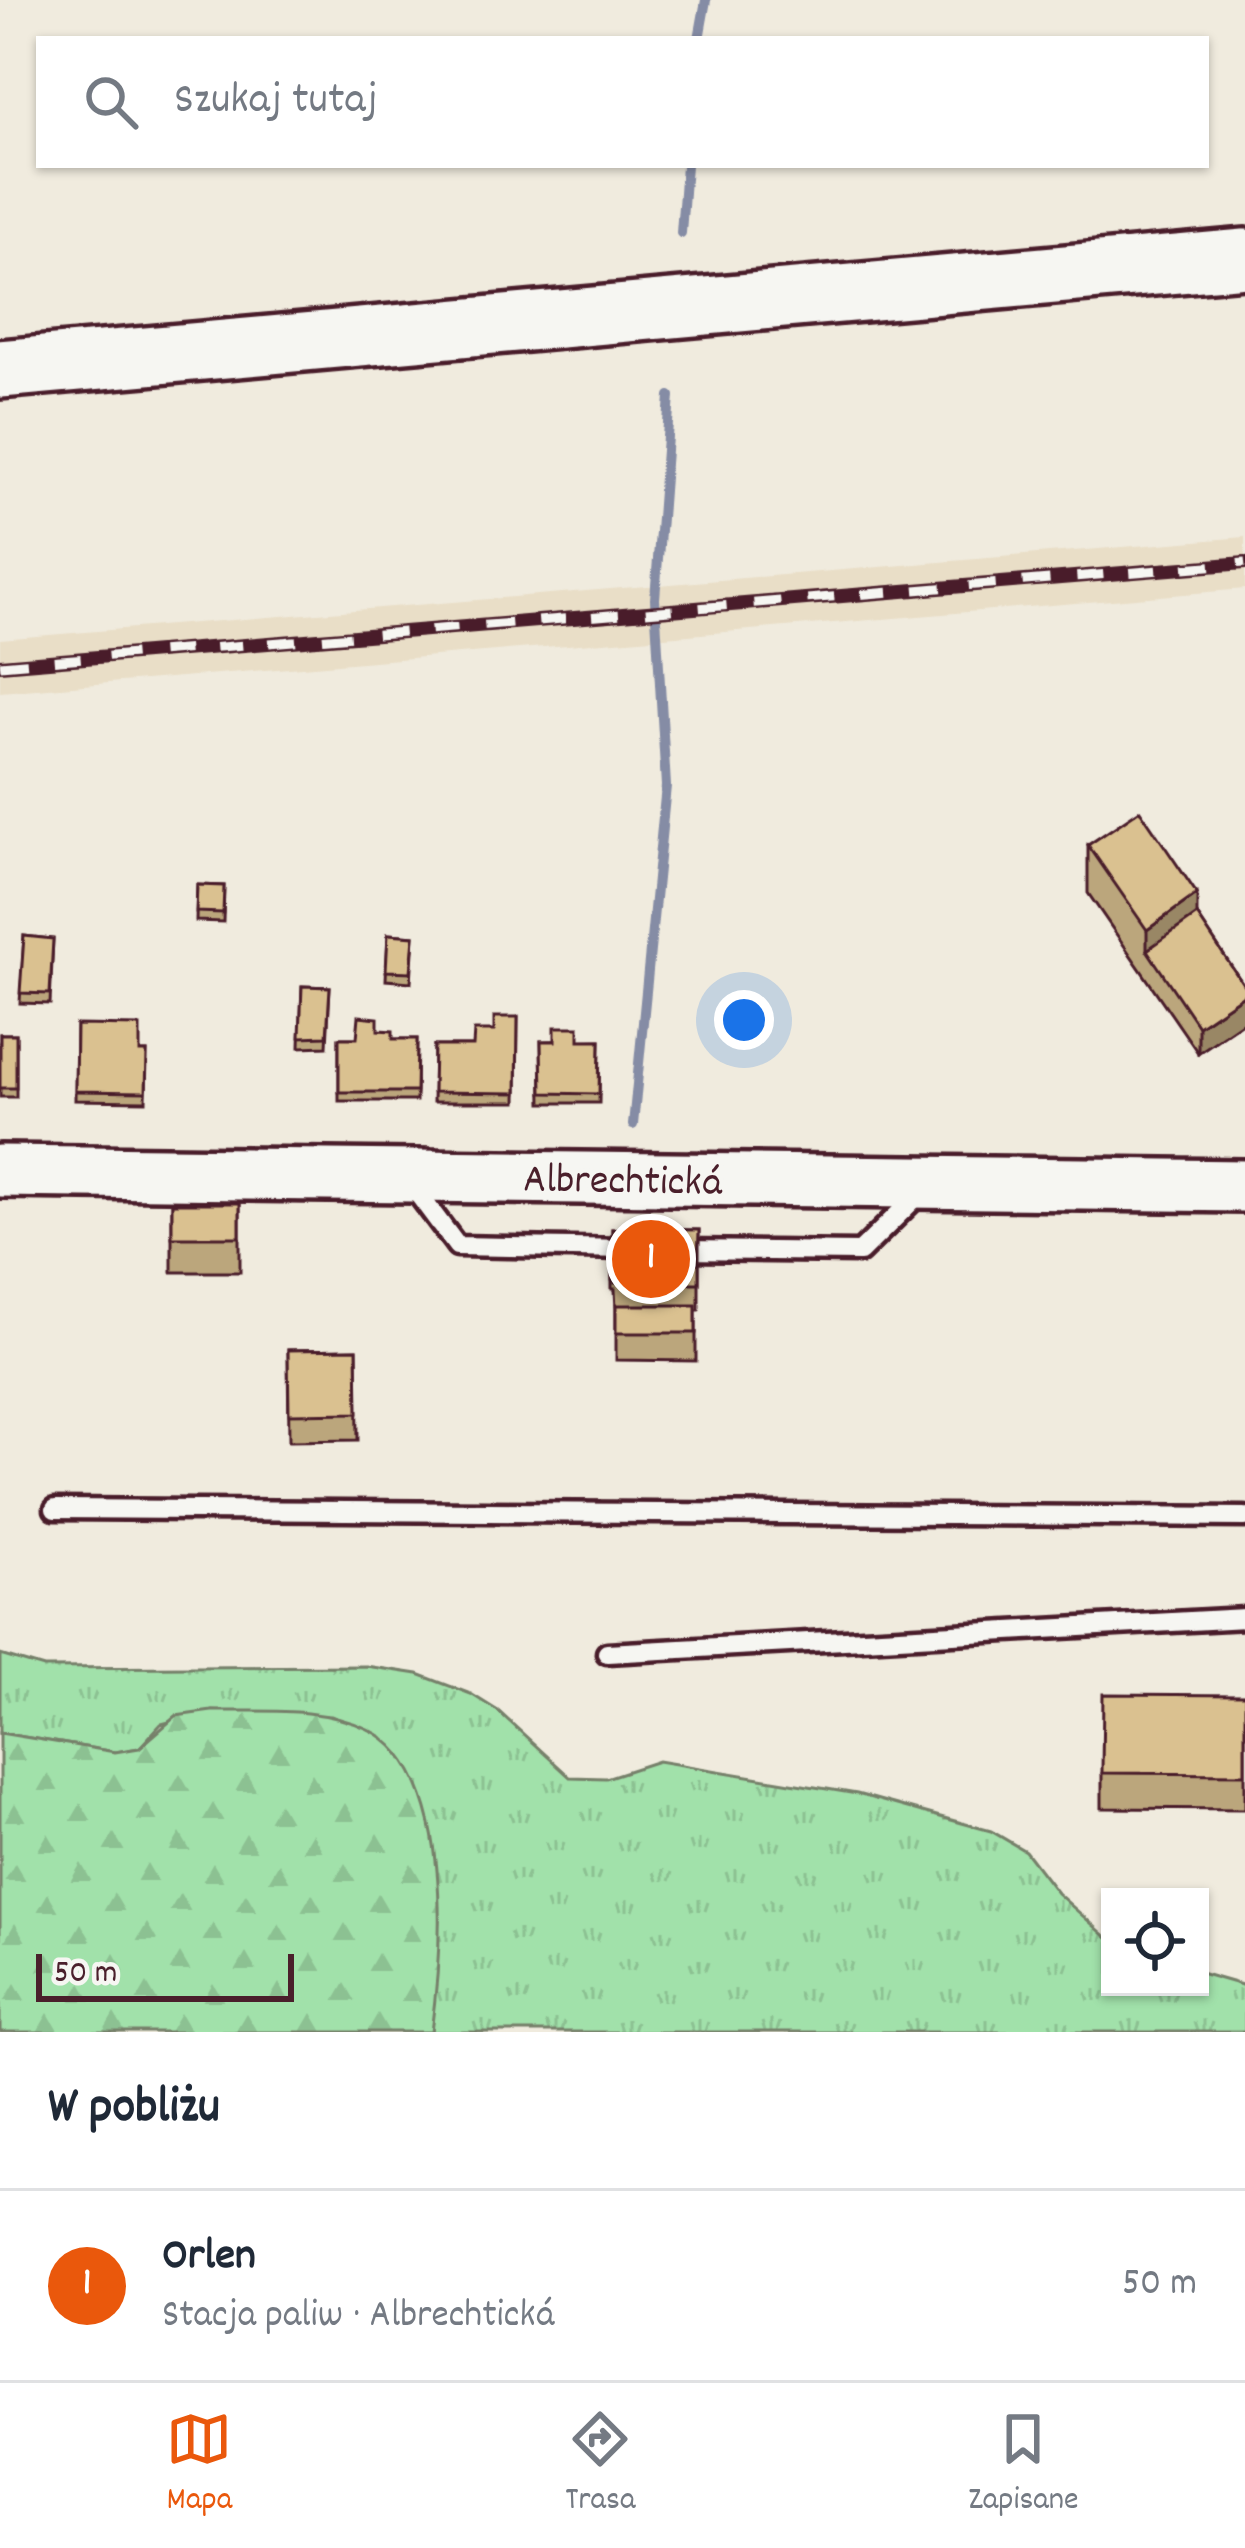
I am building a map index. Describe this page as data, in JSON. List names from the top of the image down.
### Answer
{
  "streets": {
    "main road": ["Albrechtická"]
  },
  "scale_bar": "50 m",
  "page": {
    "search": "Szukaj tutaj",
    "pins": "1",
    "scale": "50 m",
    "heading": "W pobliżu",
    "list": [
      {
        "mark": "1",
        "name": "Orlen",
        "note": "Stacja paliw · Albrechtická",
        "value": "50 m"
      }
    ],
    "nav": ["Mapa", "Trasa", "Zapisane"]
  }
}
